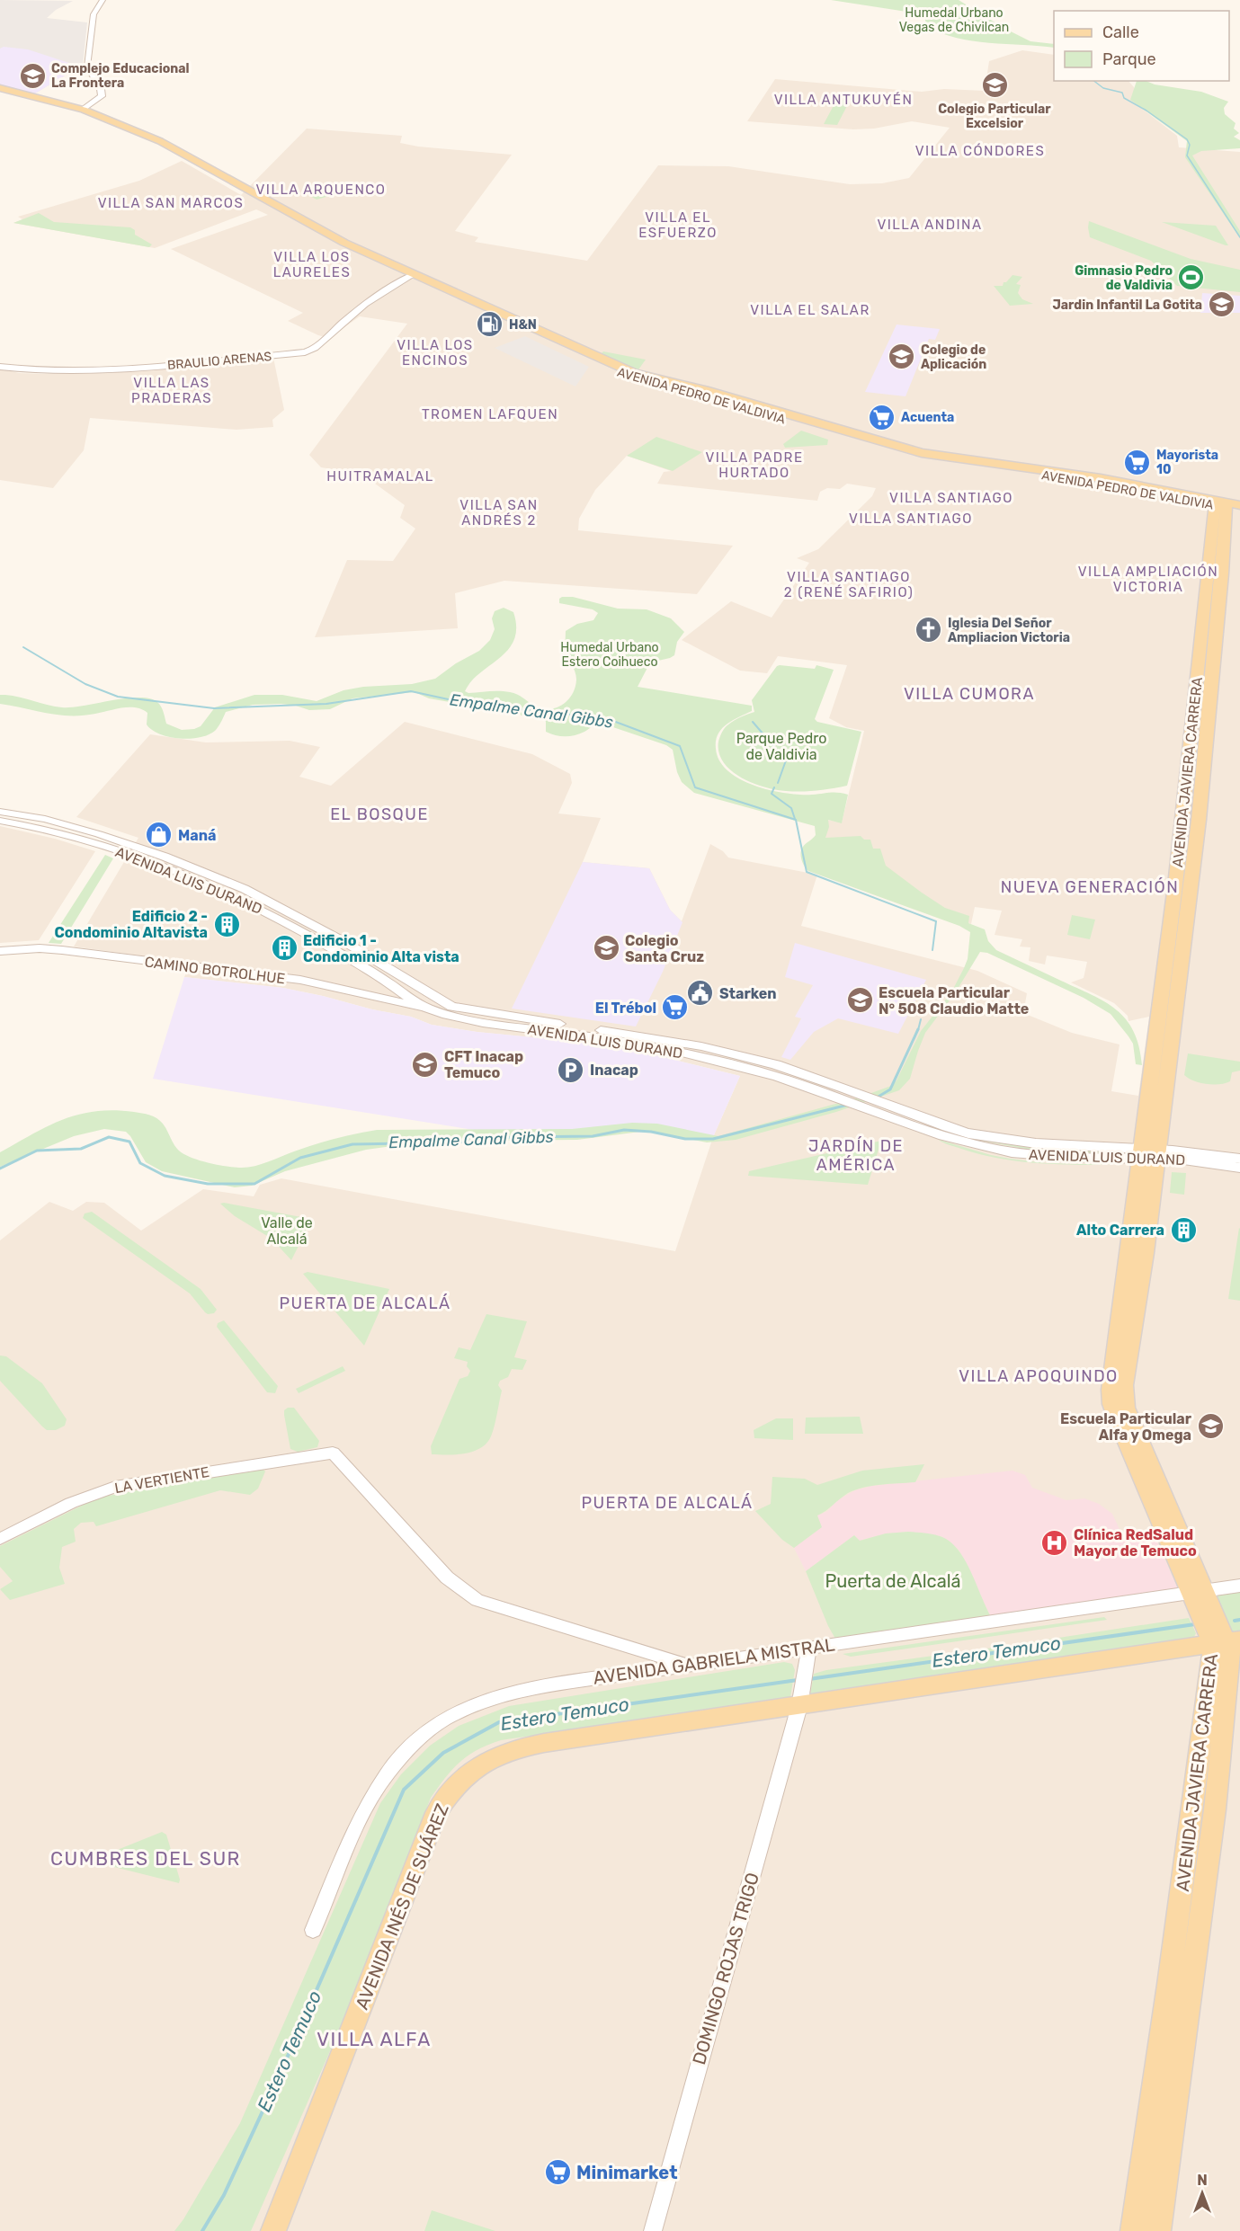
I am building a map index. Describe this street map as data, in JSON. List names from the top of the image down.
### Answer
{
  "streets": {
    "main road": ["AVENIDA PEDRO DE VALDIVIA", "AVENIDA JAVIERA CARRERA", "AVENIDA INÉS DE SUÁREZ"],
    "street": [
      "BRAULIO ARENAS",
      "AVENIDA LUIS DURAND",
      "CAMINO BOTROLHUE",
      "LA VERTIENTE",
      "AVENIDA GABRIELA MISTRAL",
      "DOMINGO ROJAS TRIGO"
    ]
  },
  "crossings": [
    ["BRAULIO ARENAS", "AVENIDA PEDRO DE VALDIVIA"],
    ["AVENIDA PEDRO DE VALDIVIA", "AVENIDA JAVIERA CARRERA"],
    ["AVENIDA JAVIERA CARRERA", "AVENIDA LUIS DURAND"],
    ["AVENIDA JAVIERA CARRERA", "AVENIDA GABRIELA MISTRAL"],
    ["AVENIDA LUIS DURAND", "CAMINO BOTROLHUE"],
    ["LA VERTIENTE", "AVENIDA GABRIELA MISTRAL"],
    ["AVENIDA GABRIELA MISTRAL", "DOMINGO ROJAS TRIGO"],
    ["AVENIDA INÉS DE SUÁREZ", "DOMINGO ROJAS TRIGO"]
  ],
  "districts": [
    "VILLA ANTUKUYÉN",
    "VILLA CÓNDORES",
    "VILLA ARQUENCO",
    "VILLA SAN MARCOS",
    "VILLA EL ESFUERZO",
    "VILLA ANDINA",
    "VILLA LOS LAURELES",
    "VILLA EL SALAR",
    "VILLA LOS ENCINOS",
    "VILLA LAS PRADERAS",
    "TROMEN LAFQUEN",
    "VILLA PADRE HURTADO",
    "HUITRAMALAL",
    "VILLA SANTIAGO",
    "VILLA SAN ANDRÉS 2",
    "VILLA SANTIAGO",
    "VILLA AMPLIACIÓN VICTORIA",
    "VILLA SANTIAGO 2 (RENÉ SAFIRIO)",
    "VILLA CUMORA",
    "EL BOSQUE",
    "NUEVA GENERACIÓN",
    "JARDÍN DE AMÉRICA",
    "PUERTA DE ALCALÁ",
    "VILLA APOQUINDO",
    "PUERTA DE ALCALÁ",
    "CUMBRES DEL SUR",
    "VILLA ALFA"
  ],
  "water": ["Empalme Canal Gibbs", "Estero Temuco"],
  "parks": [
    "Humedal Urbano Vegas de Chivilcan",
    "Humedal Urbano Estero Coihueco",
    "Parque Pedro de Valdivia",
    "Valle de Alcalá",
    "Puerta de Alcalá"
  ],
  "places": {
    "school or university": [
      "Complejo Educacional La Frontera",
      "Colegio Particular Excelsior",
      "Jardin Infantil La Gotita",
      "Colegio de Aplicación",
      "Colegio Santa Cruz",
      "Escuela Particular N° 508 Claudio Matte",
      "CFT Inacap Temuco",
      "Escuela Particular Alfa y Omega"
    ],
    "sports": ["Gimnasio Pedro de Valdivia"],
    "fuel station": ["H&N"],
    "supermarket": [
      "Acuenta",
      "Mayorista 10",
      "El Trébol",
      "Minimarket"
    ],
    "church": ["Iglesia Del Señor Ampliacion Victoria"],
    "shop": ["Maná"],
    "building": ["Edificio 2 - Condominio Altavista", "Edificio 1 - Condominio Alta vista", "Alto Carrera"],
    "public building": ["Starken"],
    "parking": ["Inacap"],
    "hospital": ["Clínica RedSalud Mayor de Temuco"]
  },
  "legend": ["Calle", "Parque"],
  "north": "top"
}
